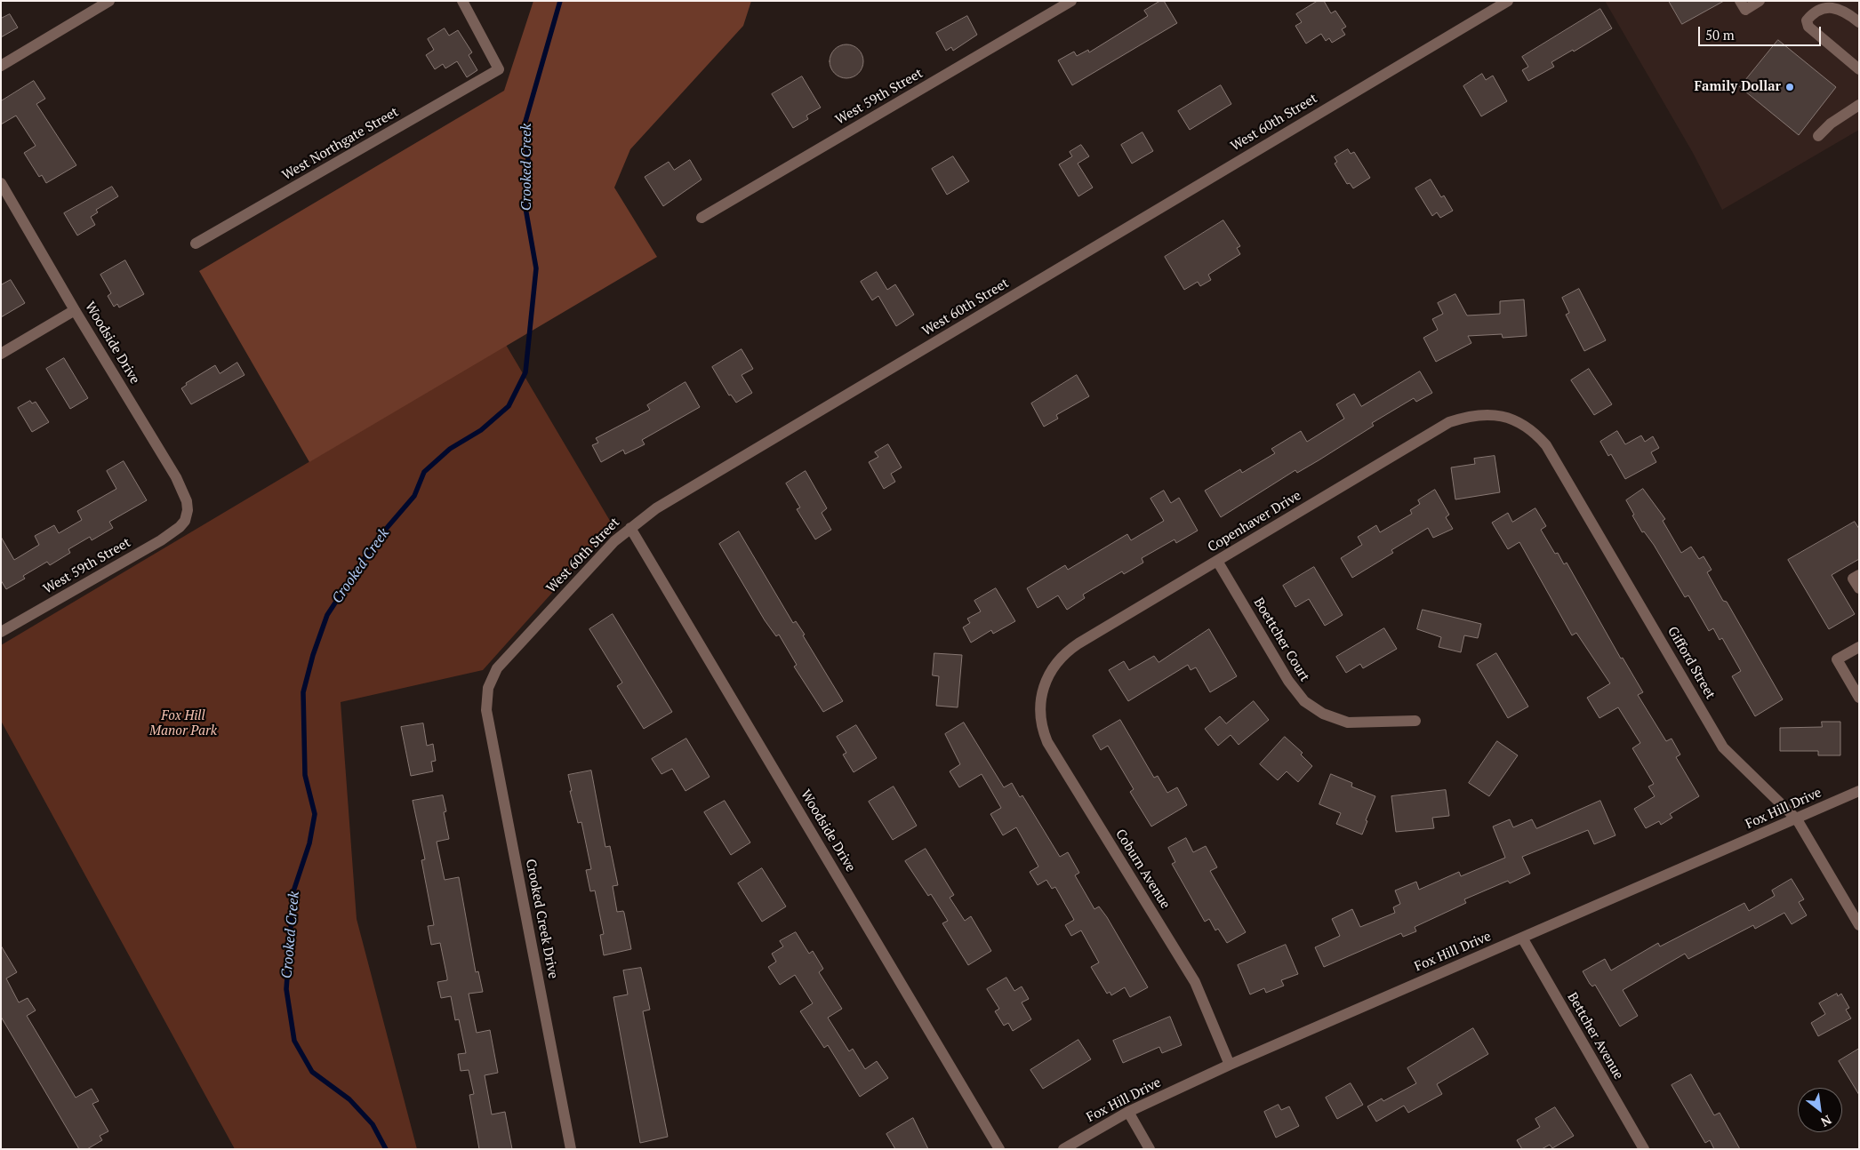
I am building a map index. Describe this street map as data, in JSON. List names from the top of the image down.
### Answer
{
  "streets": {
    "street": [
      "West 59th Street",
      "West 60th Street",
      "West Northgate Street",
      "Woodside Drive",
      "Copenhaver Drive",
      "Boettcher Court",
      "Gifford Street",
      "Fox Hill Drive",
      "Coburn Avenue",
      "Crooked Creek Drive",
      "Bettcher Avenue"
    ]
  },
  "crossings": [
    ["West 59th Street", "Woodside Drive"],
    ["West 60th Street", "Woodside Drive"],
    ["West 60th Street", "Crooked Creek Drive"],
    ["Copenhaver Drive", "Boettcher Court"],
    ["Copenhaver Drive", "Gifford Street"],
    ["Copenhaver Drive", "Coburn Avenue"],
    ["Gifford Street", "Fox Hill Drive"],
    ["Fox Hill Drive", "Coburn Avenue"],
    ["Fox Hill Drive", "Bettcher Avenue"]
  ],
  "water": ["Crooked Creek"],
  "parks": ["Fox Hill Manor Park"],
  "places": ["Family Dollar"],
  "scale_bar": "50 m",
  "north": "bottom right"
}
